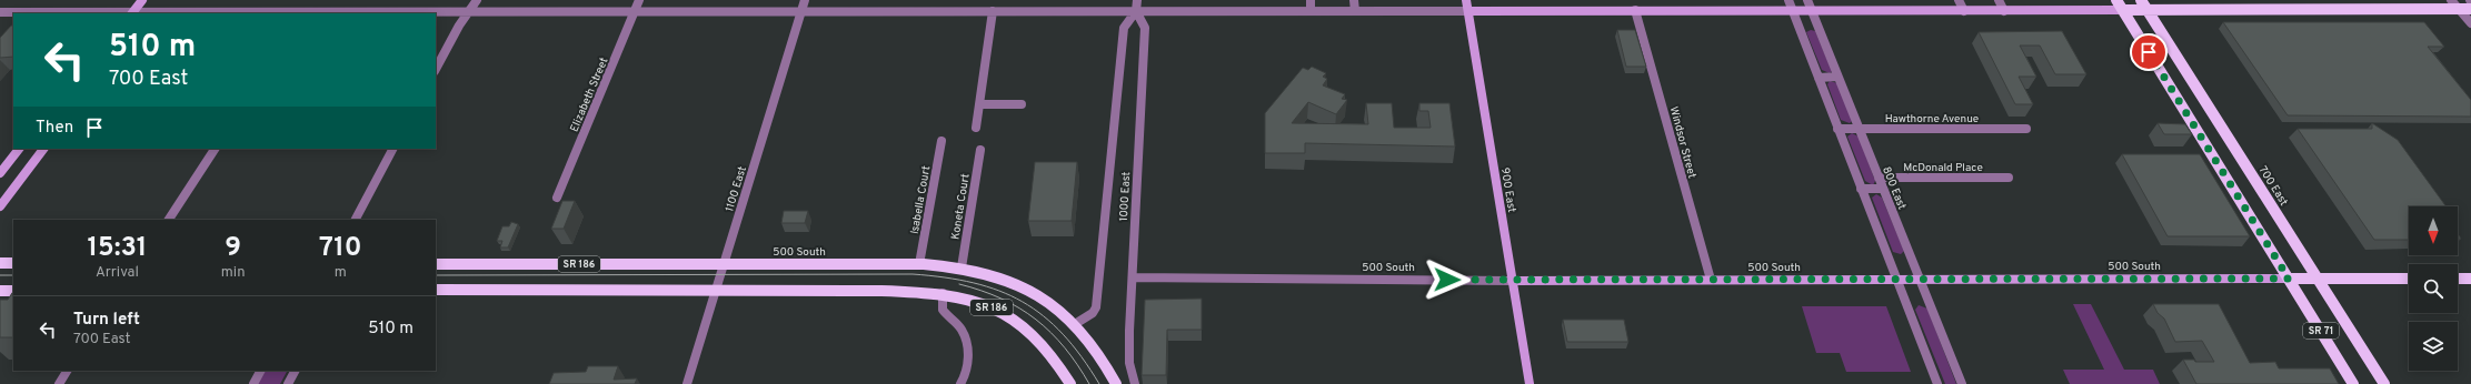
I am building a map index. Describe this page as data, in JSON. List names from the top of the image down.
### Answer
{
  "streets": {
    "main road": [
      "700 East",
      "500 South",
      "SR 186",
      "SR 71"
    ],
    "street": [
      "Elizabeth Street",
      "Hawthorne Avenue",
      "Windsor Street",
      "McDonald Place",
      "800 East",
      "1100 East",
      "900 East",
      "1000 East",
      "Isabella Court",
      "Koneta Court"
    ]
  },
  "crossings": [
    ["Hawthorne Avenue", "800 East"],
    ["Windsor Street", "500 South"],
    ["McDonald Place", "800 East"],
    ["700 East", "500 South"],
    ["800 East", "500 South"],
    ["1100 East", "500 South"],
    ["1100 East", "SR 186"],
    ["900 East", "500 South"],
    ["1000 East", "500 South"],
    ["Isabella Court", "500 South"],
    ["Koneta Court", "500 South"],
    ["500 South", "SR 71"]
  ],
  "north": "bottom",
  "page": {
    "turn": ["510 m", "700 East"],
    "then": "Then",
    "eta": [
      "15:31",
      "Arrival",
      "9",
      "min",
      "710",
      "m"
    ],
    "list": [
      {
        "name": "Turn left",
        "note": "700 East",
        "value": "510 m"
      }
    ]
  }
}
